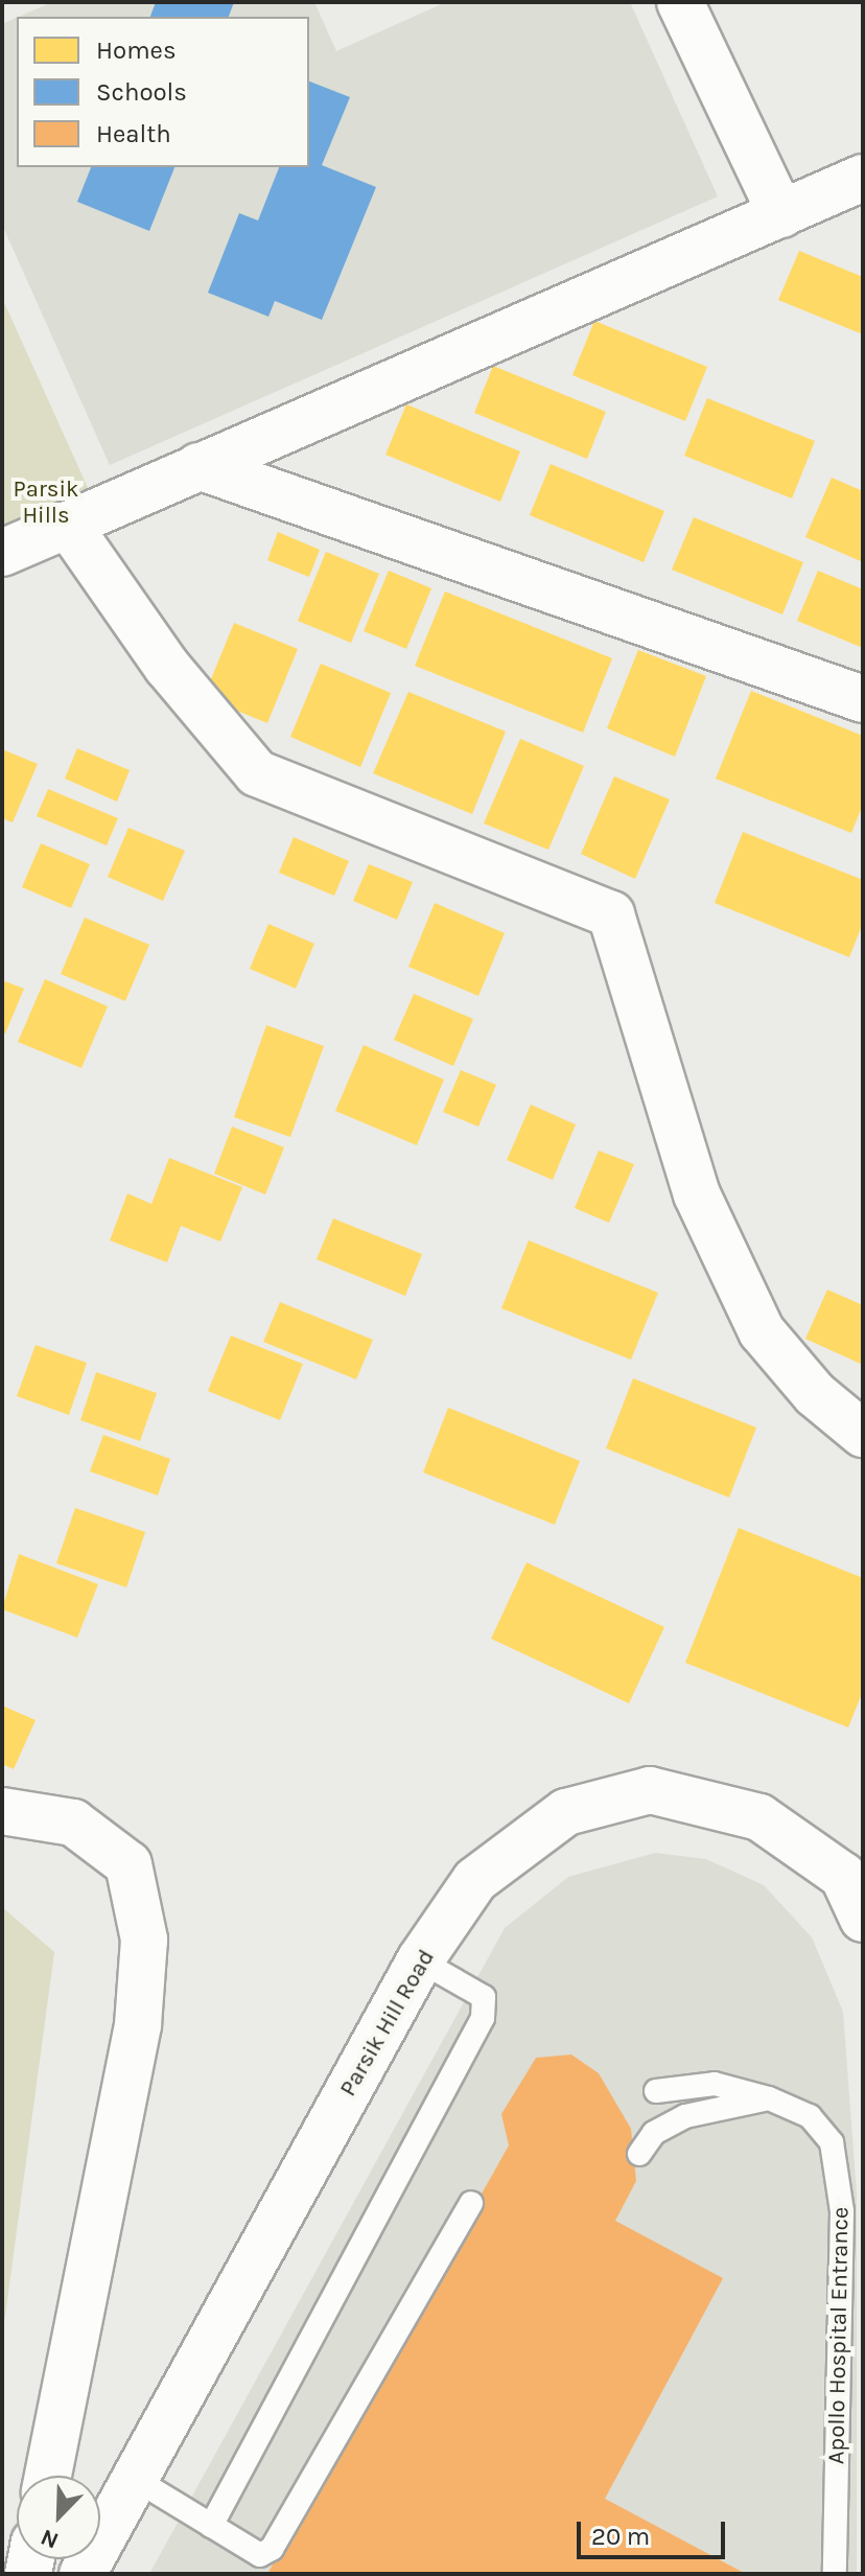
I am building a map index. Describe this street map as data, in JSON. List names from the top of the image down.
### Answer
{
  "streets": {
    "street": ["Parsik Hill Road"],
    "lane": ["Apollo Hospital Entrance"]
  },
  "parks": ["Parsik Hills"],
  "legend": ["Homes", "Schools", "Health"],
  "scale_bar": "20 m",
  "north": "bottom left"
}
